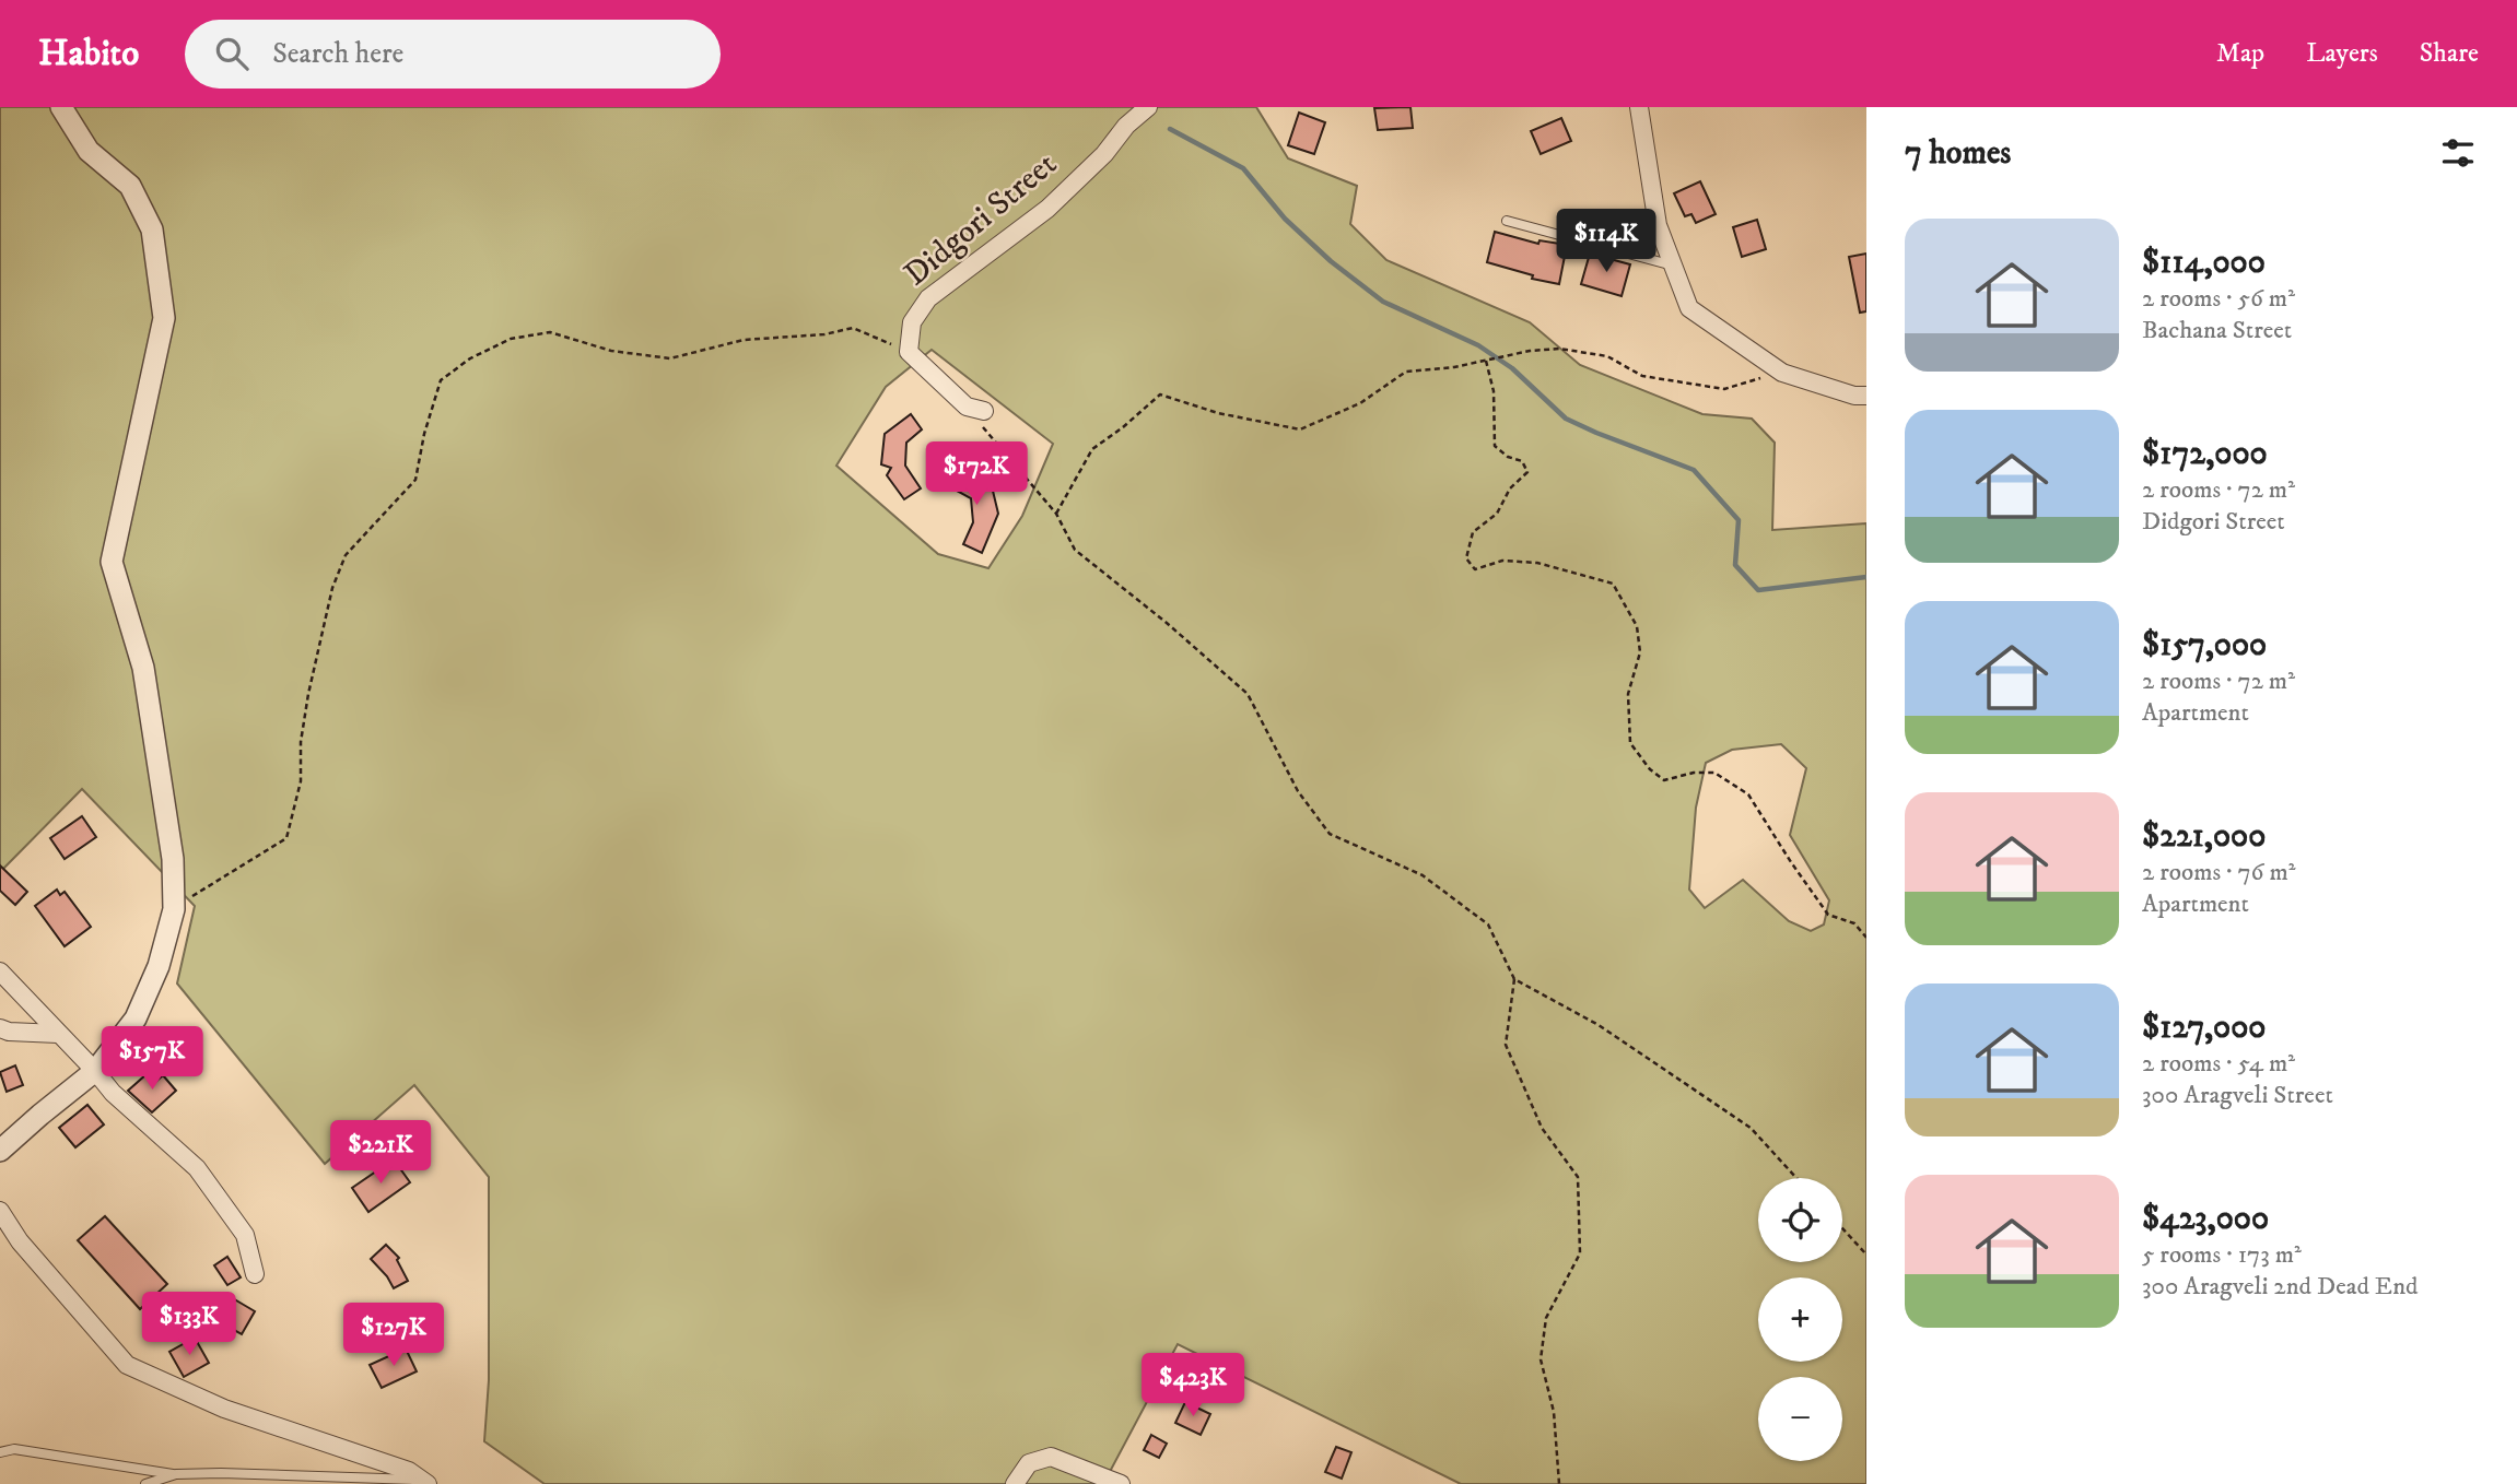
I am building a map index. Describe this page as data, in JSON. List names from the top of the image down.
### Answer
{
  "streets": {
    "street": ["Didgori Street"]
  },
  "page": {
    "header": "Habito",
    "search": "Search here",
    "nav": ["Map", "Layers", "Share"],
    "heading": "7 homes",
    "list": [
      {
        "name": "$114,000",
        "note": "2 rooms · 56 m² · Bachana Street"
      },
      {
        "name": "$172,000",
        "note": "2 rooms · 72 m² · Didgori Street"
      },
      {
        "name": "$157,000",
        "note": "2 rooms · 72 m² · Apartment"
      },
      {
        "name": "$221,000",
        "note": "2 rooms · 76 m² · Apartment"
      },
      {
        "name": "$127,000",
        "note": "2 rooms · 54 m² · 300 Aragveli Street"
      },
      {
        "name": "$423,000",
        "note": "5 rooms · 173 m² · 300 Aragveli 2nd Dead End"
      }
    ],
    "price": [
      "$114K",
      "$172K",
      "$157K",
      "$221K",
      "$133K",
      "$127K",
      "$423K"
    ],
    "map_buttons": ["+", "−"]
  }
}
